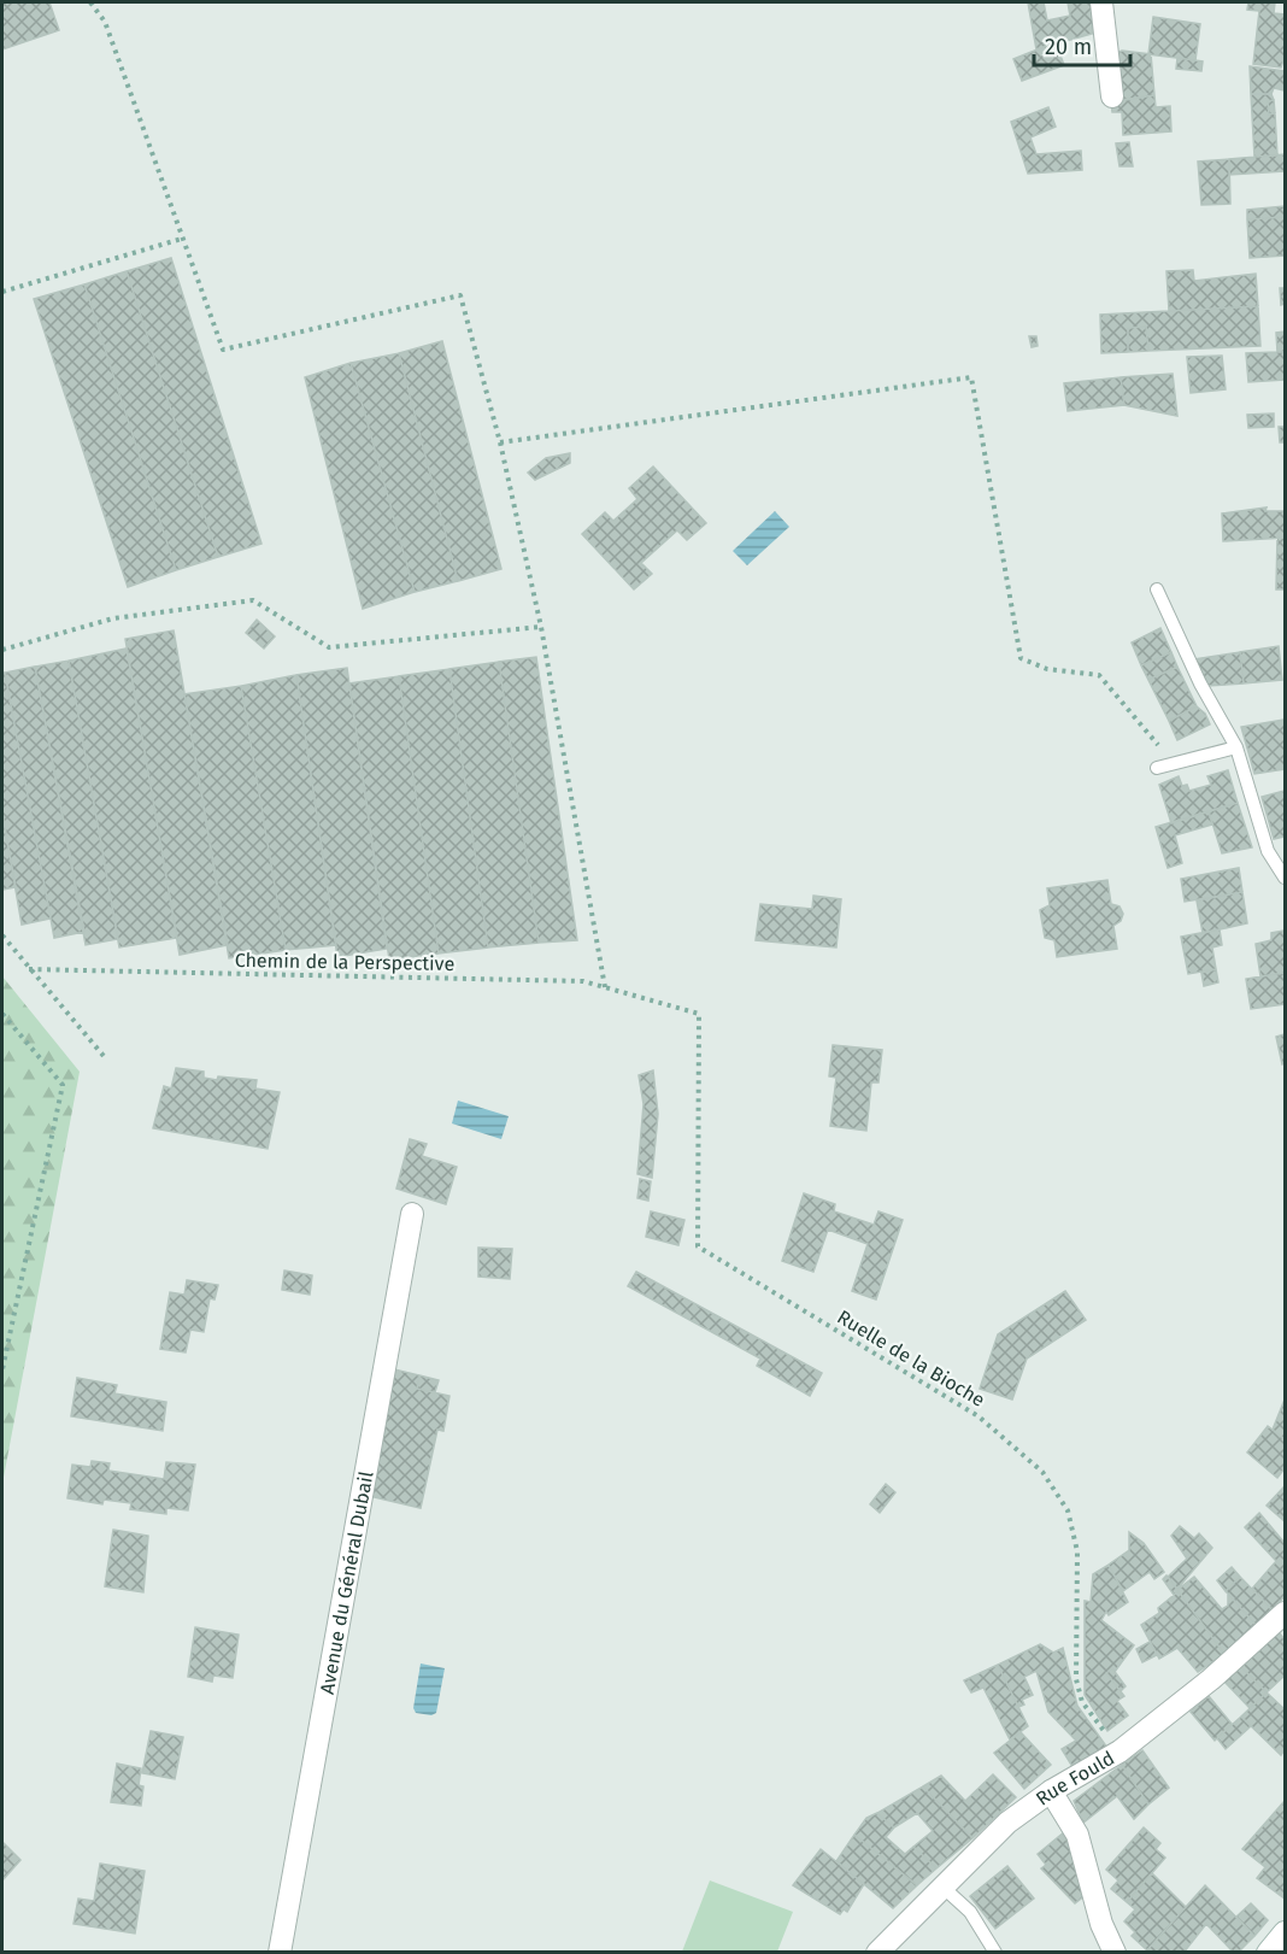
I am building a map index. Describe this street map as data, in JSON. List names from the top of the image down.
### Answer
{
  "streets": {
    "street": ["Avenue du Général Dubail", "Rue Fould"],
    "path": ["Chemin de la Perspective", "Ruelle de la Bioche"]
  },
  "crossings": [
    ["Chemin de la Perspective", "Ruelle de la Bioche"],
    ["Ruelle de la Bioche", "Rue Fould"]
  ],
  "scale_bar": "20 m"
}
